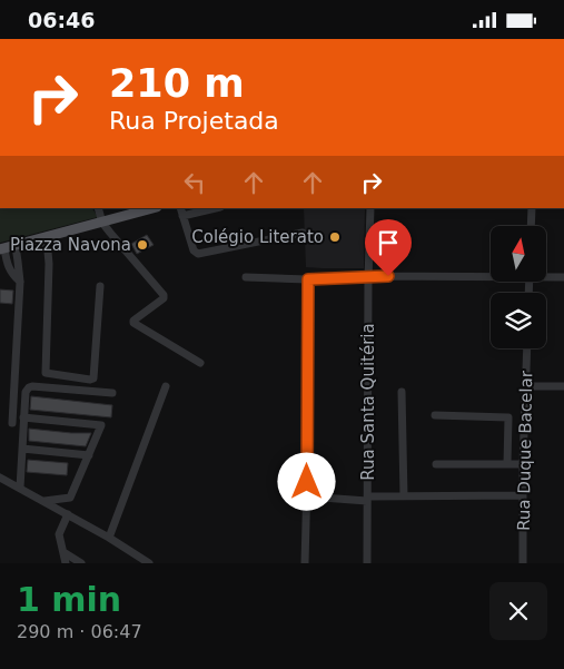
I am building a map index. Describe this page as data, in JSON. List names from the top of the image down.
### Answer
{
  "streets": {
    "street": ["Rua Santa Quitéria", "Rua Duque Bacelar"]
  },
  "places": ["Colégio Literato", "Piazza Navona"],
  "north": "top",
  "page": {
    "status": "06:46",
    "turn": ["210 m", "Rua Projetada"],
    "heading": ["1 min", "290 m · 06:47"]
  }
}
